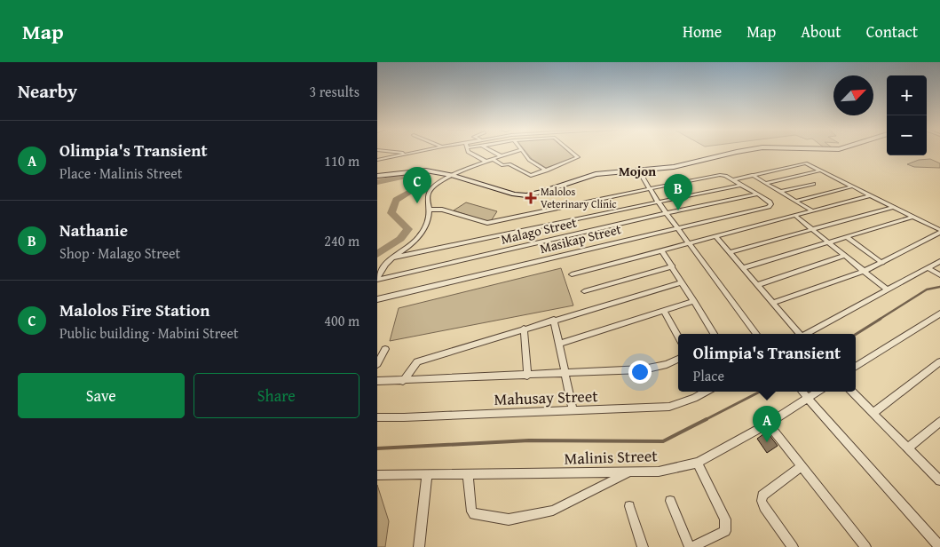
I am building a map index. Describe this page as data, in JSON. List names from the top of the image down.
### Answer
{
  "streets": {
    "street": [
      "Malago Street",
      "Masikap Street",
      "Mahusay Street",
      "Malinis Street"
    ]
  },
  "crossings": [
    ["Malago Street", "Masikap Street"]
  ],
  "districts": ["Mojon"],
  "places": {
    "health": ["Malolos Veterinary Clinic"]
  },
  "north": "top right",
  "page": {
    "header": "Map",
    "nav": [
      "Home",
      "Map",
      "About",
      "Contact"
    ],
    "heading": ["Nearby", "3 results"],
    "map_buttons": ["+", "−"],
    "list": [
      {
        "mark": "A",
        "name": "Olimpia's Transient",
        "note": "Place · Malinis Street",
        "value": "110 m"
      },
      {
        "mark": "B",
        "name": "Nathanie",
        "note": "Shop · Malago Street",
        "value": "240 m"
      },
      {
        "mark": "C",
        "name": "Malolos Fire Station",
        "note": "Public building · Mabini Street",
        "value": "400 m"
      }
    ],
    "pins": ["C", "B", "A"],
    "popup": ["Olimpia's Transient", "Place"],
    "buttons": ["Save", "Share"]
  }
}
